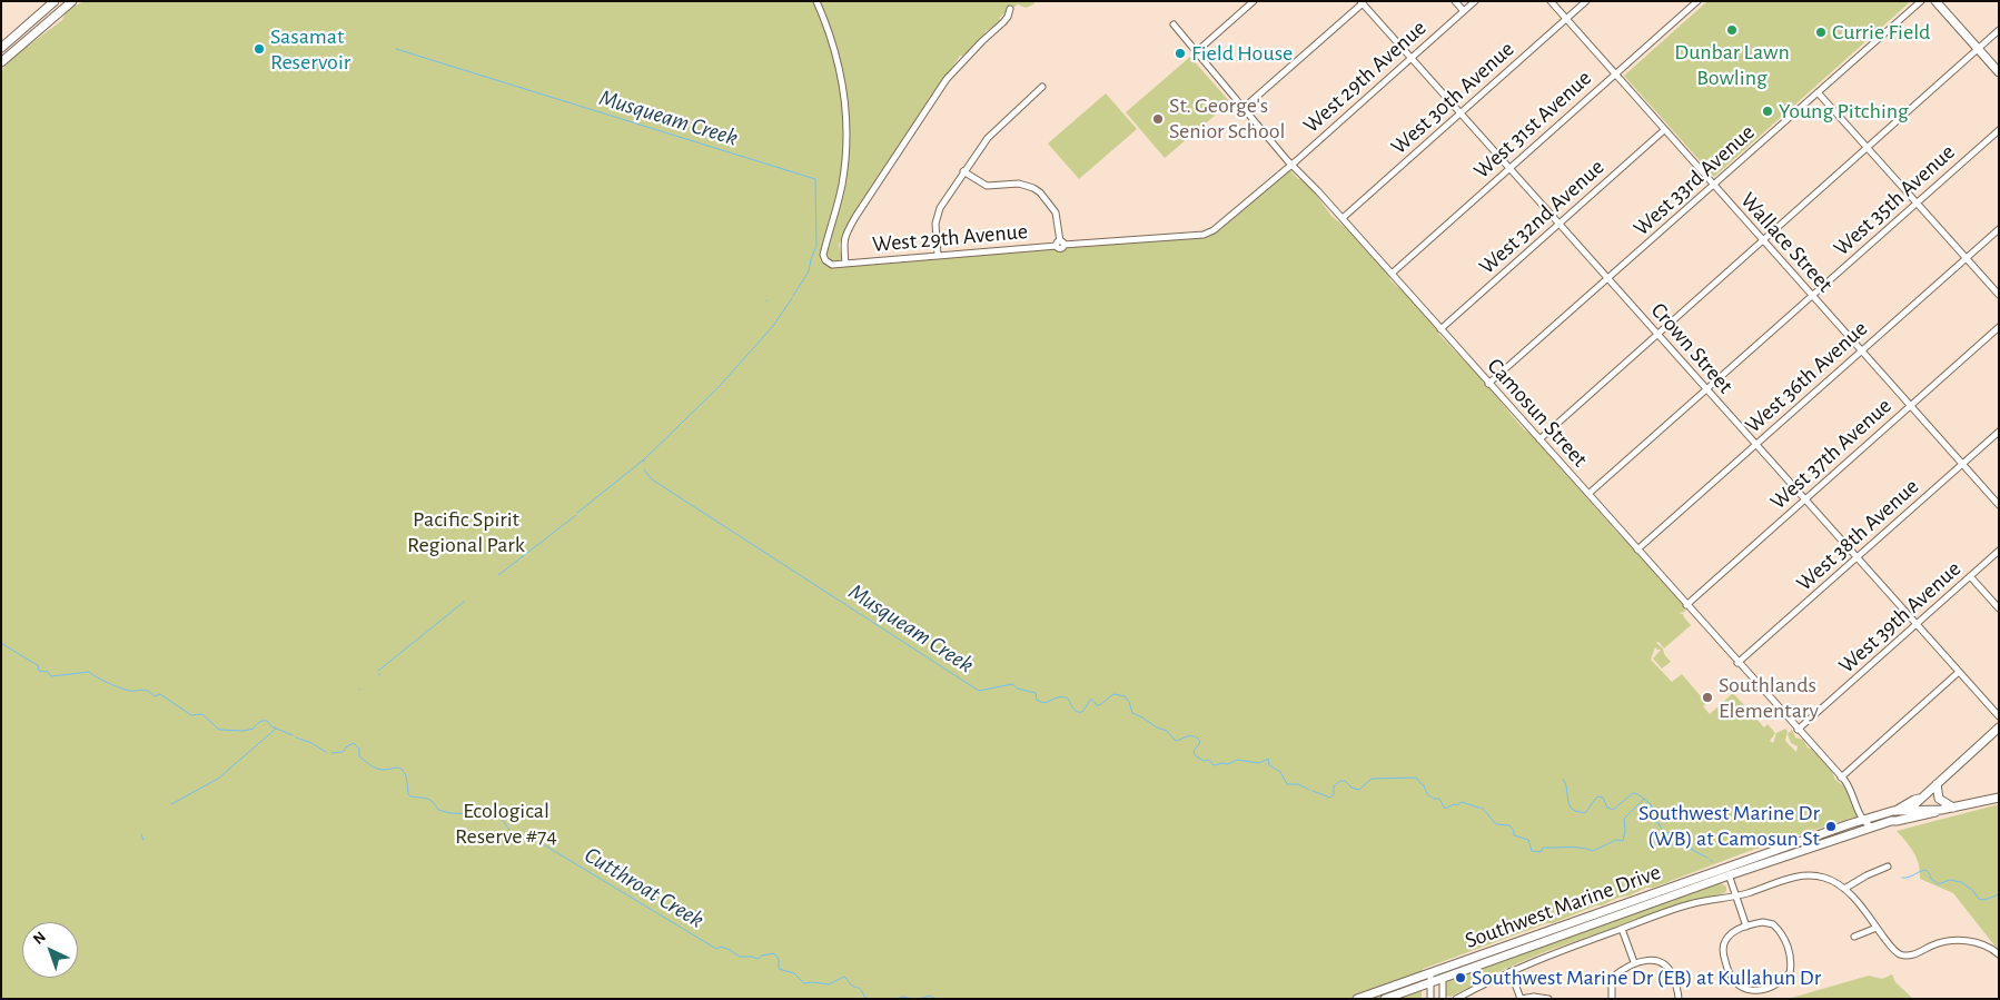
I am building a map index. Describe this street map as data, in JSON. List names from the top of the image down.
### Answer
{
  "streets": {
    "main road": ["Southwest Marine Drive"],
    "street": [
      "West 29th Avenue",
      "West 30th Avenue",
      "West 31st Avenue",
      "West 33rd Avenue",
      "West 35th Avenue",
      "West 32nd Avenue",
      "Wallace Street",
      "Crown Street",
      "West 36th Avenue",
      "Camosun Street",
      "West 37th Avenue",
      "West 38th Avenue",
      "West 39th Avenue"
    ]
  },
  "crossings": [
    ["West 29th Avenue", "Crown Street"],
    ["West 29th Avenue", "Camosun Street"],
    ["West 30th Avenue", "Wallace Street"],
    ["West 30th Avenue", "Crown Street"],
    ["West 30th Avenue", "Camosun Street"],
    ["West 31st Avenue", "Wallace Street"],
    ["West 31st Avenue", "Crown Street"],
    ["West 31st Avenue", "Camosun Street"],
    ["West 33rd Avenue", "Wallace Street"],
    ["West 33rd Avenue", "Crown Street"],
    ["West 33rd Avenue", "Camosun Street"],
    ["West 35th Avenue", "Wallace Street"],
    ["West 35th Avenue", "Crown Street"],
    ["West 35th Avenue", "Camosun Street"],
    ["West 32nd Avenue", "Wallace Street"],
    ["West 32nd Avenue", "Crown Street"],
    ["West 32nd Avenue", "Camosun Street"],
    ["Wallace Street", "West 36th Avenue"],
    ["Wallace Street", "West 37th Avenue"],
    ["Wallace Street", "West 38th Avenue"],
    ["Crown Street", "West 36th Avenue"],
    ["Crown Street", "West 37th Avenue"],
    ["Crown Street", "West 38th Avenue"],
    ["Crown Street", "West 39th Avenue"],
    ["West 36th Avenue", "Camosun Street"],
    ["Camosun Street", "West 37th Avenue"],
    ["Camosun Street", "West 38th Avenue"],
    ["Camosun Street", "West 39th Avenue"],
    ["Camosun Street", "Southwest Marine Drive"]
  ],
  "water": ["Musqueam Creek", "Cutthroat Creek"],
  "parks": ["Pacific Spirit Regional Park", "Ecological Reserve #74"],
  "places": [
    "Dunbar Lawn Bowling",
    "Currie Field",
    "Sasamat Reservoir",
    "Field House",
    "Young Pitching",
    "St. George's Senior School",
    "Southlands Elementary",
    "Southwest Marine Dr (WB) at Camosun St",
    "Southwest Marine Dr (EB) at Kullahun Dr"
  ],
  "north": "top left"
}
